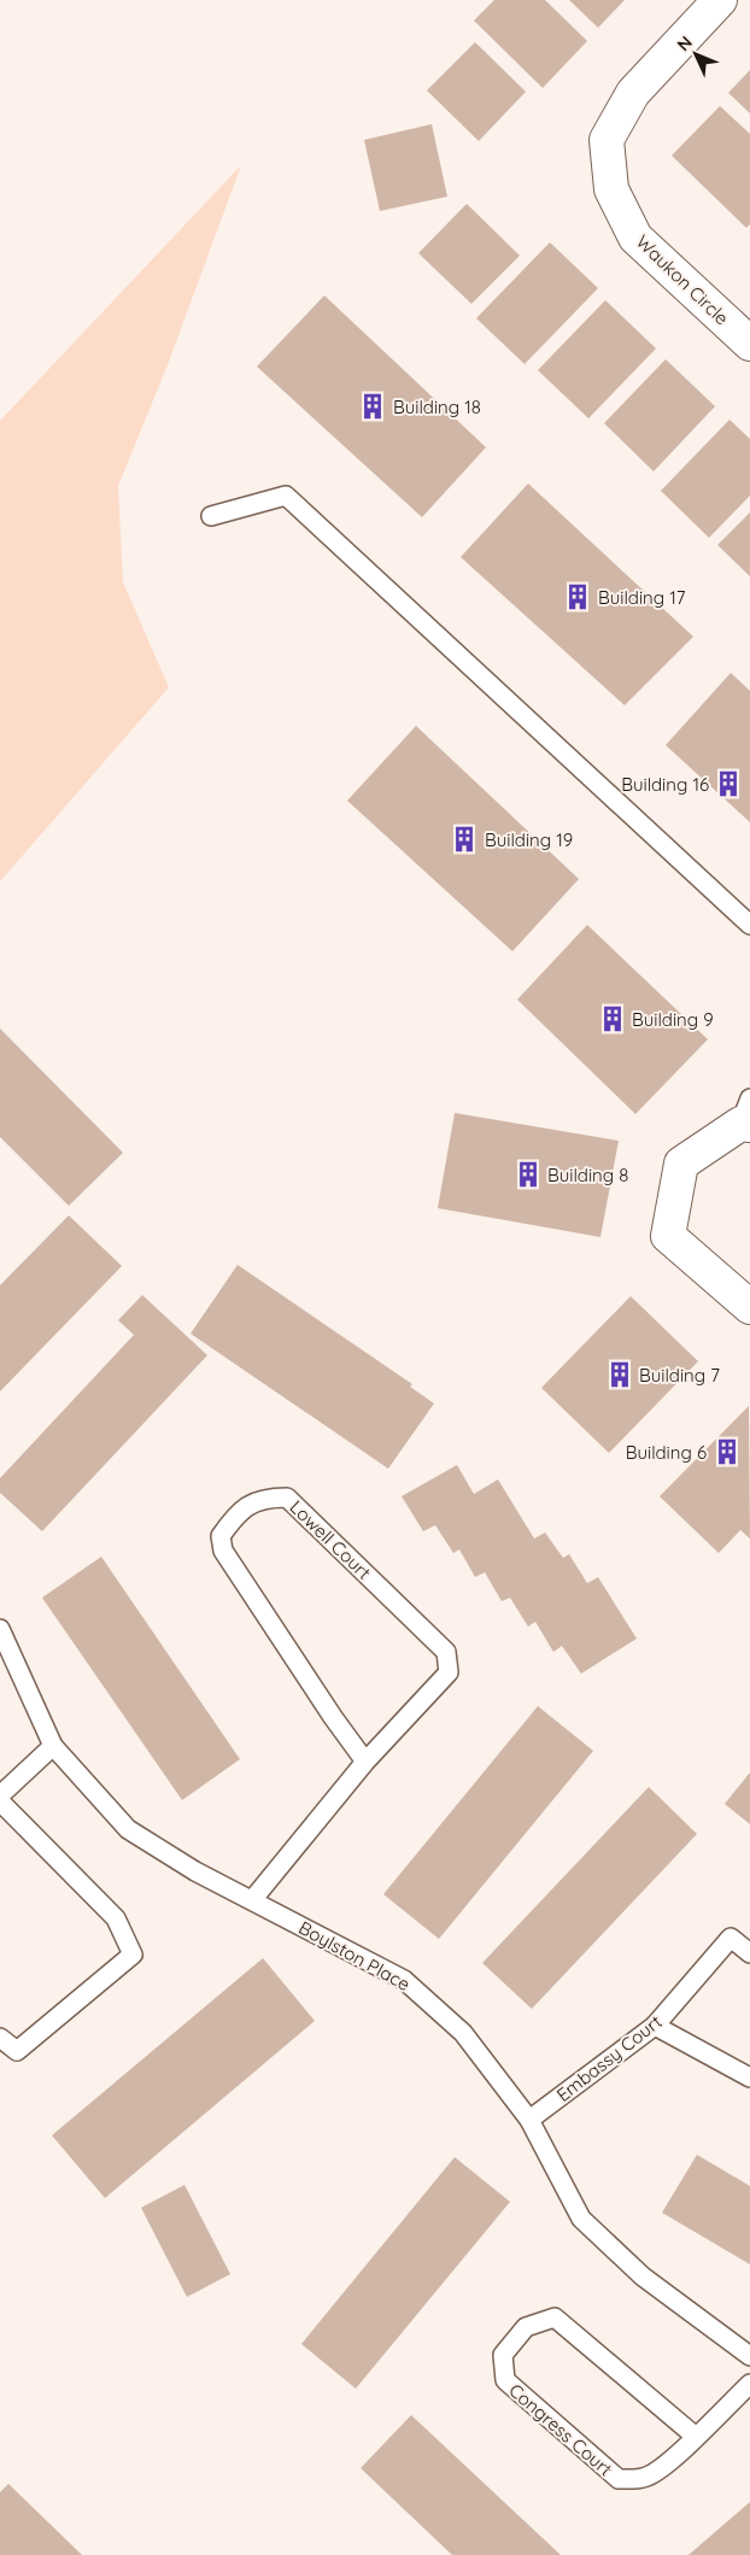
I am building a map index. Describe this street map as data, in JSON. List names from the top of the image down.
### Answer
{
  "streets": {
    "street": ["Waukon Circle"],
    "lane": [
      "Lowell Court",
      "Boylston Place",
      "Embassy Court",
      "Congress Court"
    ]
  },
  "crossings": [
    ["Lowell Court", "Boylston Place"],
    ["Boylston Place", "Embassy Court"]
  ],
  "places": {
    "building": [
      "Building 18",
      "Building 17",
      "Building 16",
      "Building 19",
      "Building 9",
      "Building 8",
      "Building 7",
      "Building 6"
    ]
  },
  "north": "top left"
}
